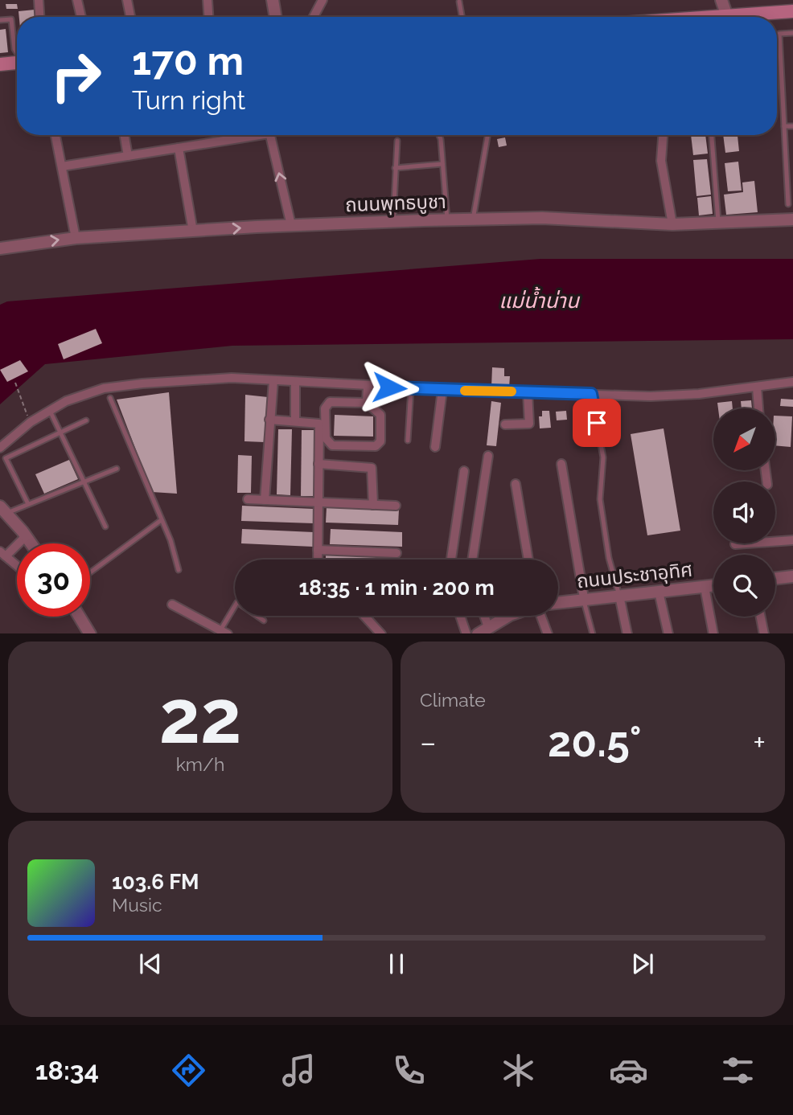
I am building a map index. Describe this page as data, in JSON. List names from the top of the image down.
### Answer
{
  "streets": {
    "street": ["ถนนพุทธบูชา", "ถนนประชาอุทิศ"]
  },
  "water": ["แม่น้ำน่าน"],
  "north": "bottom left",
  "page": {
    "turn": ["170 m", "Turn right"],
    "limit": "30",
    "trip": "18:35 · 1 min · 200 m",
    "tile": [
      ["22", "km/h"],
      "Climate"
    ],
    "heat": ["−", "20.5°", "+"],
    "song": ["103.6 FM", "Music"],
    "tabs": "18:34"
  }
}
